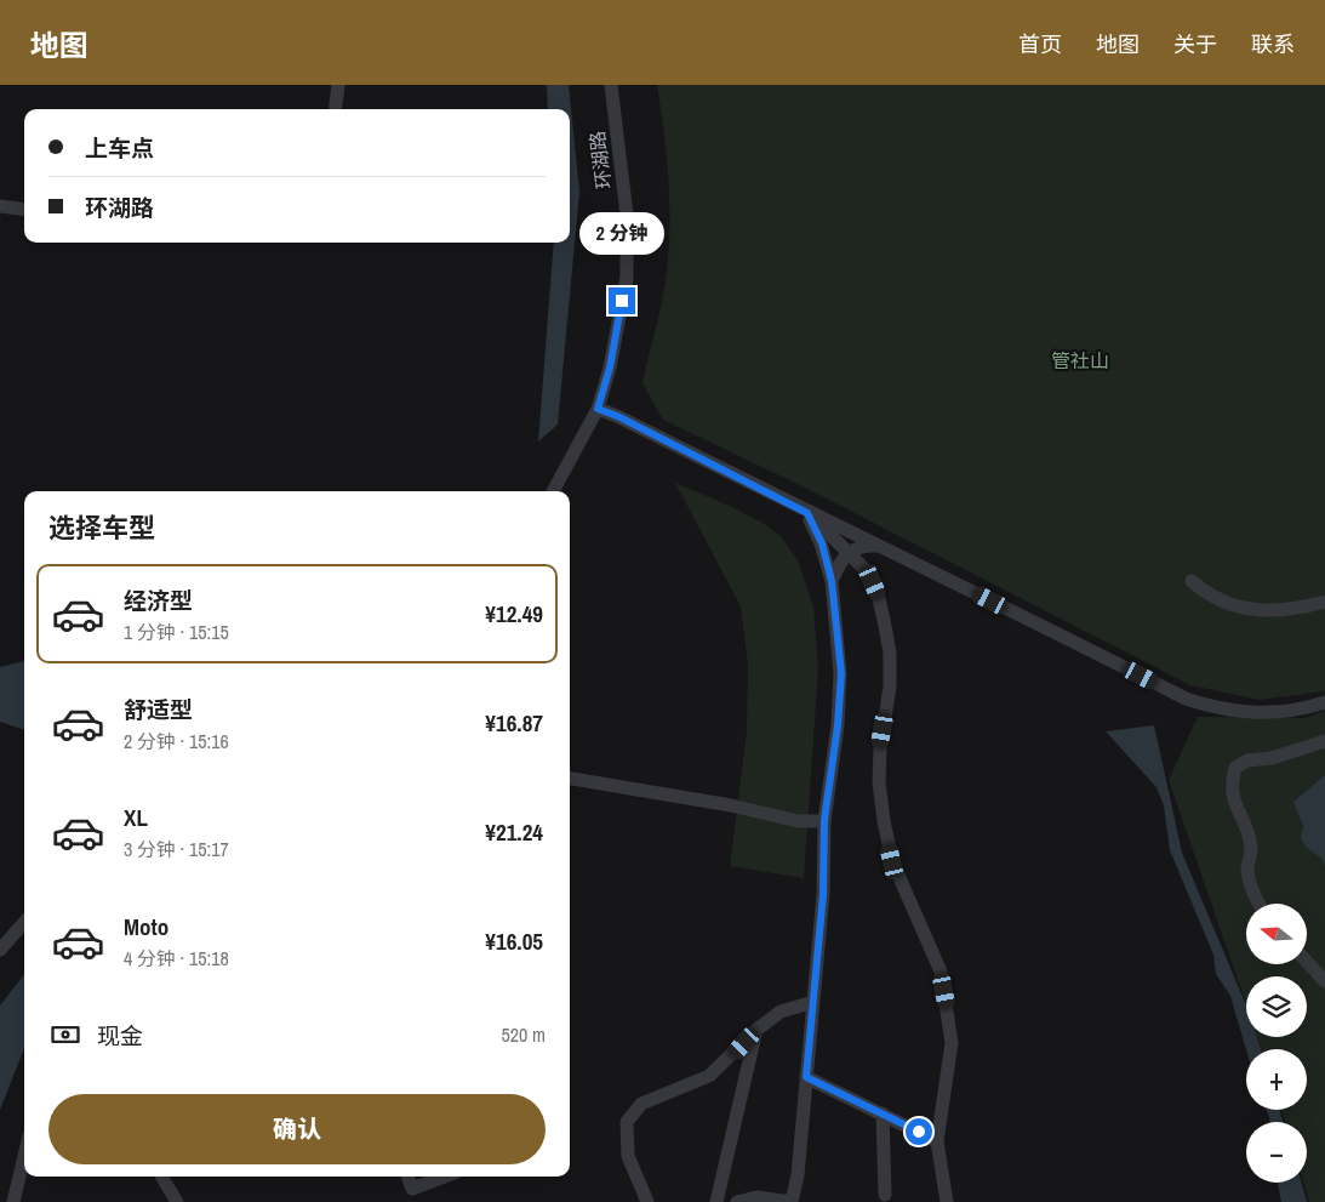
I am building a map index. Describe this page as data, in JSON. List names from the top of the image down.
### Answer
{
  "streets": {
    "street": ["环湖路"]
  },
  "parks": ["管社山"],
  "north": "left",
  "page": {
    "header": "地图",
    "nav": [
      "首页",
      "地图",
      "关于",
      "联系"
    ],
    "banner": ["上车点", "环湖路"],
    "bubble": "2 分钟",
    "heading": "选择车型",
    "list": [
      {
        "name": "经济型",
        "note": "1 分钟 · 15:15",
        "value": "¥12.49"
      },
      {
        "name": "舒适型",
        "note": "2 分钟 · 15:16",
        "value": "¥16.87"
      },
      {
        "name": "XL",
        "note": "3 分钟 · 15:17",
        "value": "¥21.24"
      },
      {
        "name": "Moto",
        "note": "4 分钟 · 15:18",
        "value": "¥16.05"
      }
    ],
    "map_buttons": ["+", "−"],
    "pay": ["现金", "520 m"],
    "buttons": "确认"
  }
}
